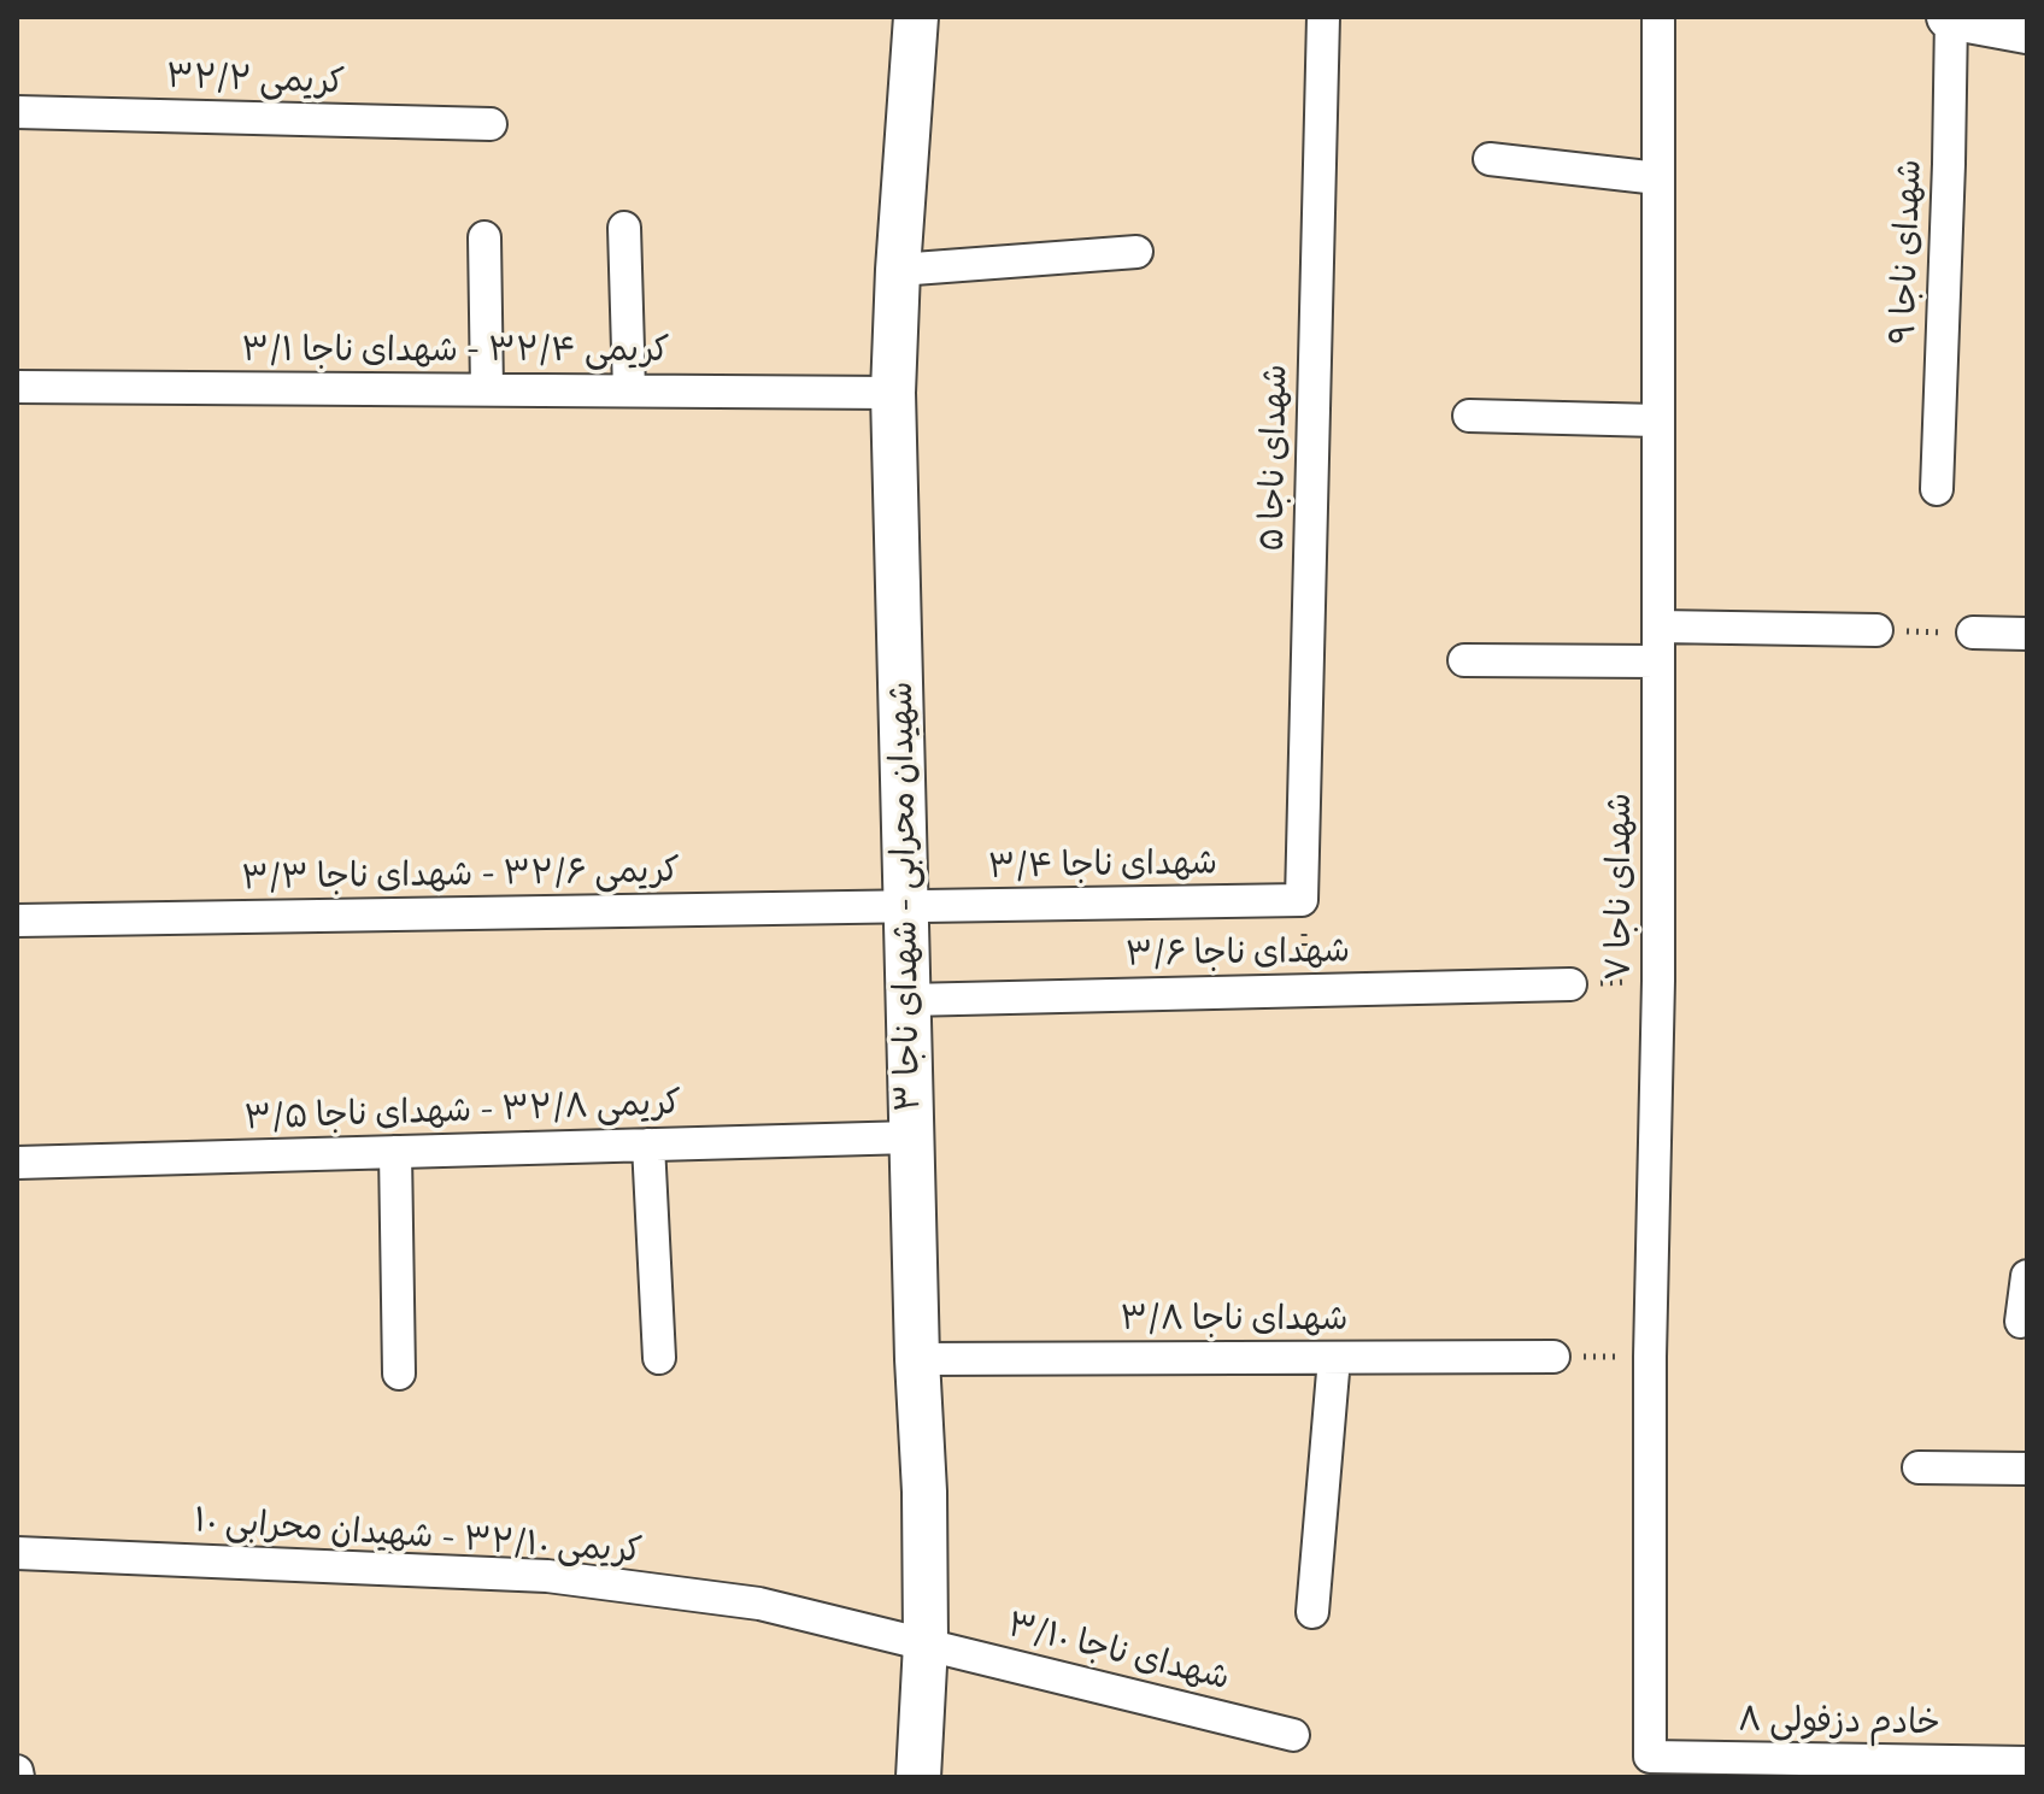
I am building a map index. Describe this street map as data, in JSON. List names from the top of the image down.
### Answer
{
  "streets": {
    "street": [
      "کریمی ۳۲/۲",
      "شهدای ناجا ۹",
      "کریمی ۳۲/۴ - شهدای ناجا ۳/۱",
      "شهدای ناجا ۵",
      "شهدای ناجا ۳/۴",
      "کریمی ۳۲/۶ - شهدای ناجا ۳/۳",
      "شهدای ناجا ۷",
      "شهیدان محرابی - شهدای ناجا ۳",
      "شهدای ناجا ۳/۶",
      "کریمی ۳۲/۸ - شهدای ناجا ۳/۵",
      "شهدای ناجا ۳/۸",
      "کریمی ۳۲/۱۰ - شهیدان محرابی ۱۰",
      "شهدای ناجا ۳/۱۰",
      "خادم دزفولی ۸"
    ]
  },
  "crossings": [
    ["کریمی ۳۲/۴ - شهدای ناجا ۳/۱", "شهیدان محرابی - شهدای ناجا ۳"],
    ["شهدای ناجا ۵", "شهدای ناجا ۳/۴"],
    ["شهدای ناجا ۳/۴", "کریمی ۳۲/۶ - شهدای ناجا ۳/۳"],
    ["شهدای ناجا ۳/۴", "شهیدان محرابی - شهدای ناجا ۳"],
    ["کریمی ۳۲/۶ - شهدای ناجا ۳/۳", "شهیدان محرابی - شهدای ناجا ۳"],
    ["شهدای ناجا ۷", "خادم دزفولی ۸"],
    ["شهیدان محرابی - شهدای ناجا ۳", "شهدای ناجا ۳/۶"],
    ["شهیدان محرابی - شهدای ناجا ۳", "کریمی ۳۲/۸ - شهدای ناجا ۳/۵"],
    ["شهیدان محرابی - شهدای ناجا ۳", "شهدای ناجا ۳/۸"],
    ["شهیدان محرابی - شهدای ناجا ۳", "کریمی ۳۲/۱۰ - شهیدان محرابی ۱۰"],
    ["شهیدان محرابی - شهدای ناجا ۳", "شهدای ناجا ۳/۱۰"],
    ["کریمی ۳۲/۱۰ - شهیدان محرابی ۱۰", "شهدای ناجا ۳/۱۰"]
  ]
}
